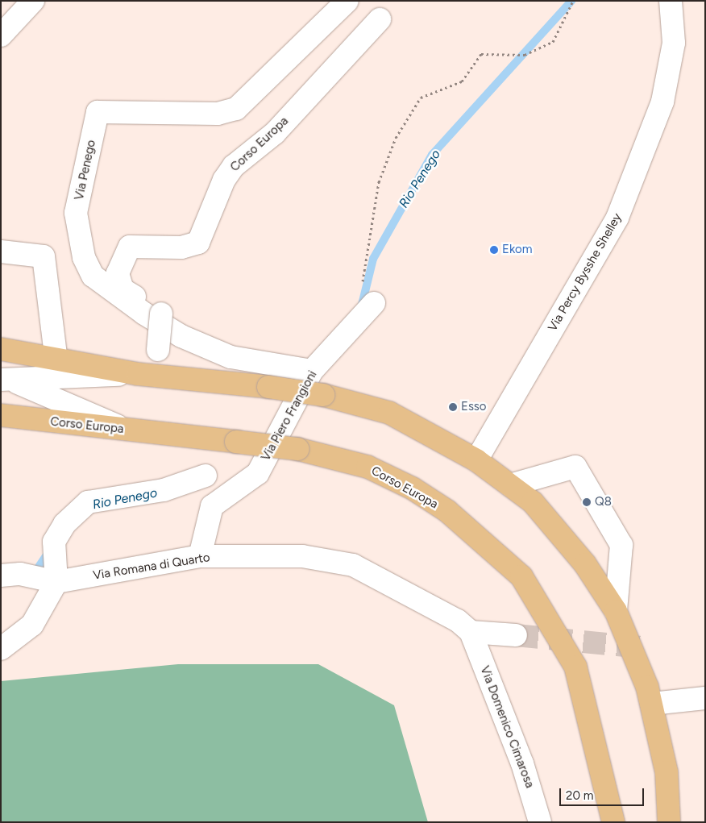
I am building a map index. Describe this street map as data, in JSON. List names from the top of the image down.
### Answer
{
  "streets": {
    "main road": ["Corso Europa"],
    "street": [
      "Via Penego",
      "Via Percy Bysshe Shelley",
      "Via Piero Frangioni",
      "Via Romana di Quarto",
      "Via Domenico Cimarosa"
    ]
  },
  "crossings": [
    ["Via Penego", "Via Piero Frangioni"],
    ["Via Piero Frangioni", "Via Romana di Quarto"],
    ["Via Romana di Quarto", "Via Domenico Cimarosa"]
  ],
  "water": ["Rio Penego"],
  "places": ["Ekom", "Esso", "Q8"],
  "scale_bar": "20 m"
}
